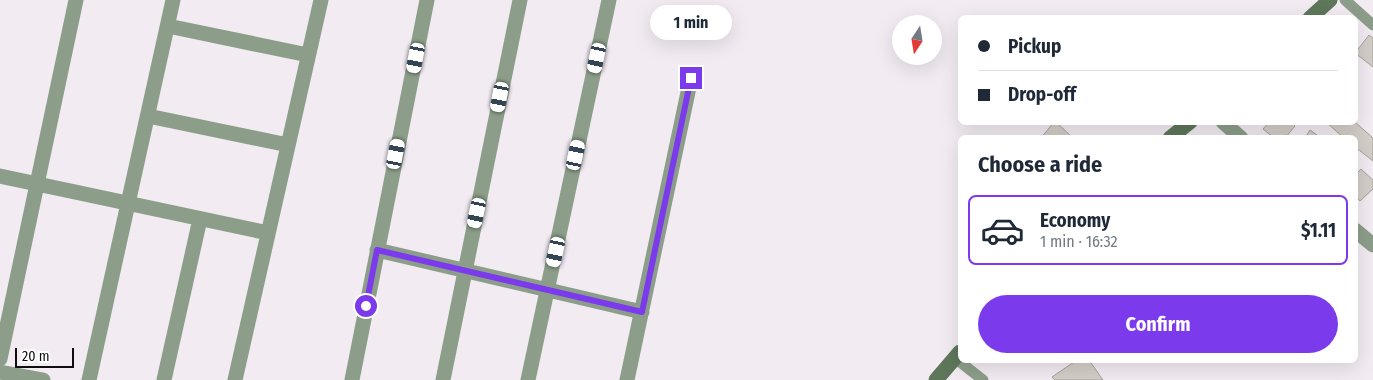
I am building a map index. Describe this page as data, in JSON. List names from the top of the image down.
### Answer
{
  "scale_bar": "20 m",
  "north": "bottom",
  "page": {
    "bubble": "1 min",
    "banner": ["Pickup", "Drop-off"],
    "heading": "Choose a ride",
    "list": [
      {
        "name": "Economy",
        "note": "1 min · 16:32",
        "value": "$1.11"
      }
    ],
    "buttons": "Confirm",
    "scale": "20 m"
  }
}
